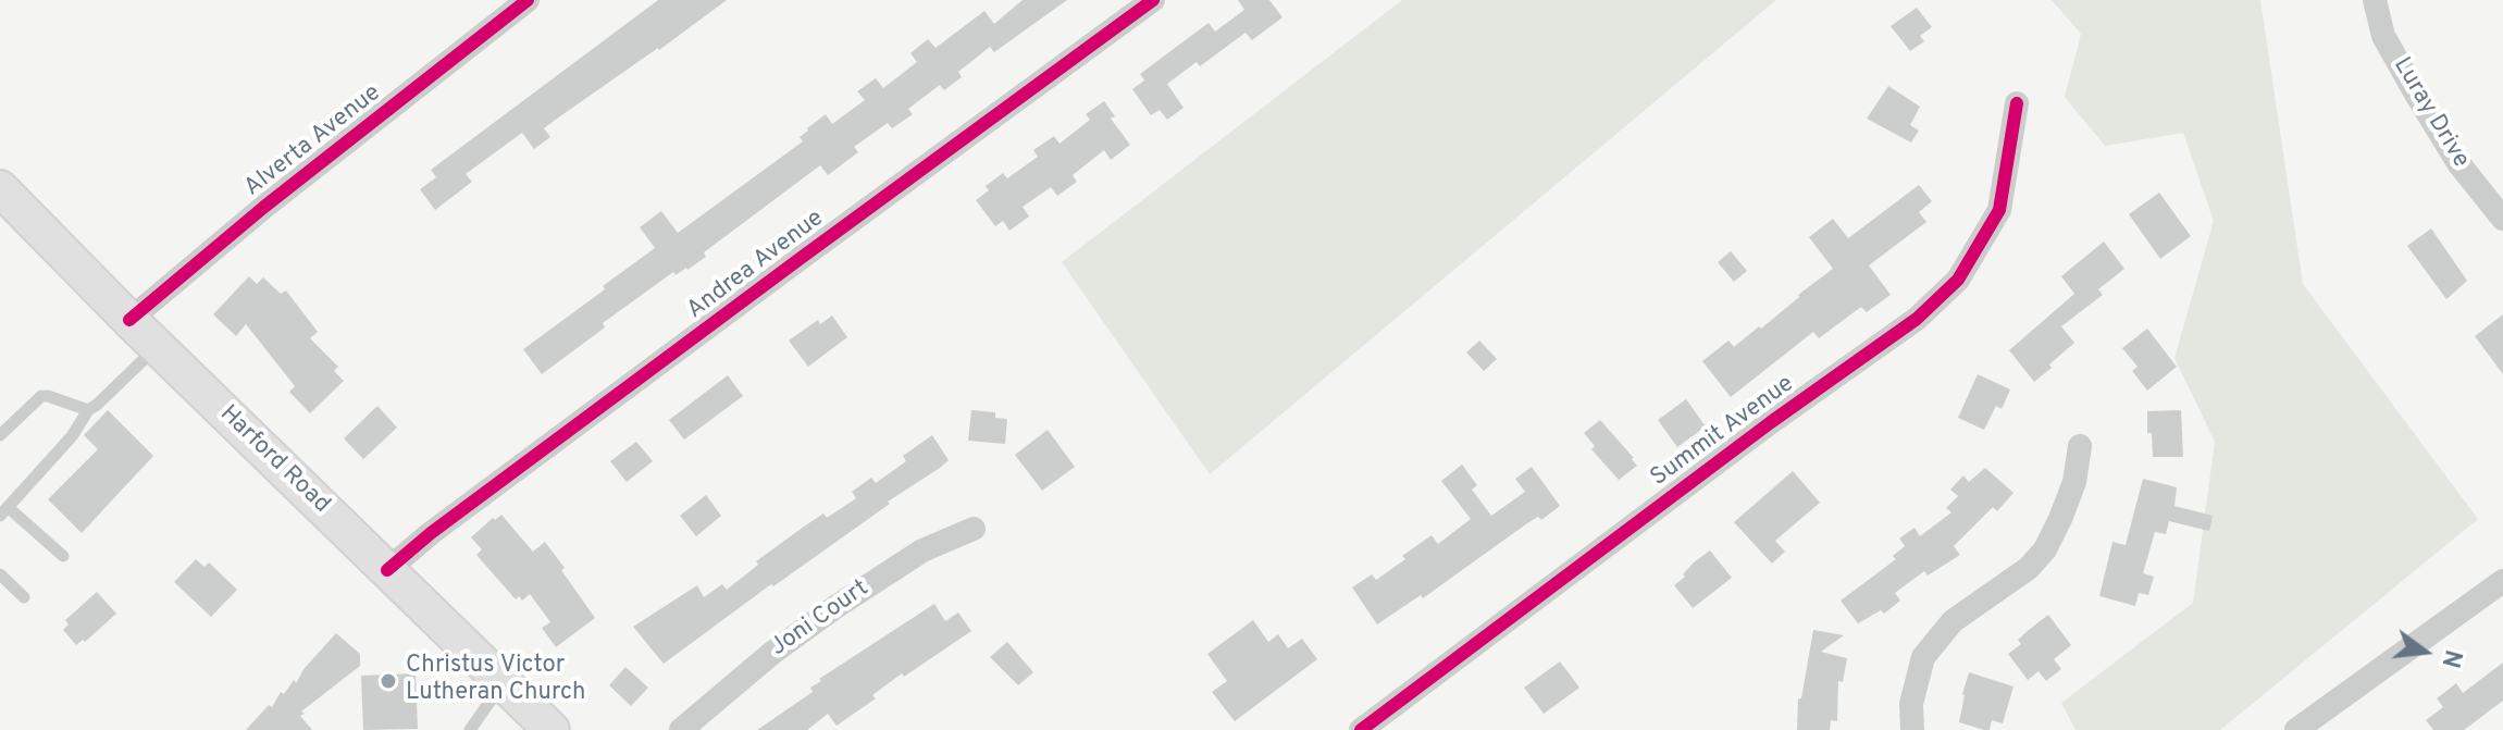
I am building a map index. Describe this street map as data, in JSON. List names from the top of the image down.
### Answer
{
  "streets": {
    "main road": ["Harford Road"],
    "street": [
      "Luray Drive",
      "Alverta Avenue",
      "Andrea Avenue",
      "Summit Avenue",
      "Joni Court"
    ]
  },
  "crossings": [
    ["Alverta Avenue", "Harford Road"],
    ["Andrea Avenue", "Harford Road"]
  ],
  "places": ["Christus Victor Lutheran Church"],
  "north": "right"
}
